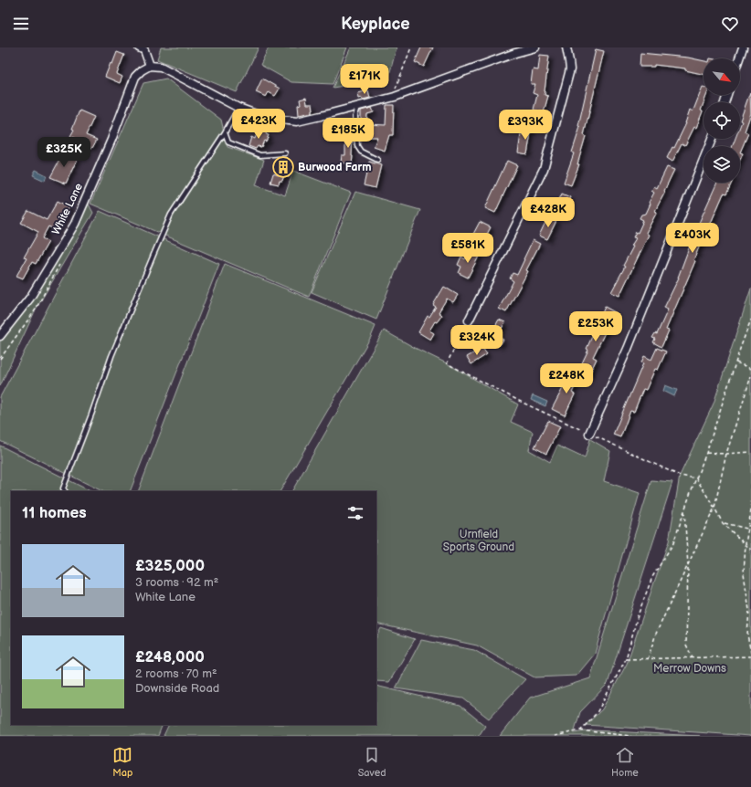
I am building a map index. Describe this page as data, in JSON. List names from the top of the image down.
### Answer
{
  "streets": {
    "street": ["White Lane"]
  },
  "parks": ["Urnfield Sports Ground", "Merrow Downs"],
  "places": {
    "building": ["Burwood Farm"]
  },
  "north": "bottom right",
  "page": {
    "header": "Keyplace",
    "price": [
      "£171K",
      "£423K",
      "£393K",
      "£185K",
      "£325K",
      "£428K",
      "£403K",
      "£581K",
      "£253K",
      "£324K",
      "£248K"
    ],
    "heading": "11 homes",
    "list": [
      {
        "name": "£325,000",
        "note": "3 rooms · 92 m² · White Lane"
      },
      {
        "name": "£248,000",
        "note": "2 rooms · 70 m² · Downside Road"
      }
    ],
    "tabs": ["Map", "Saved", "Home"]
  }
}
